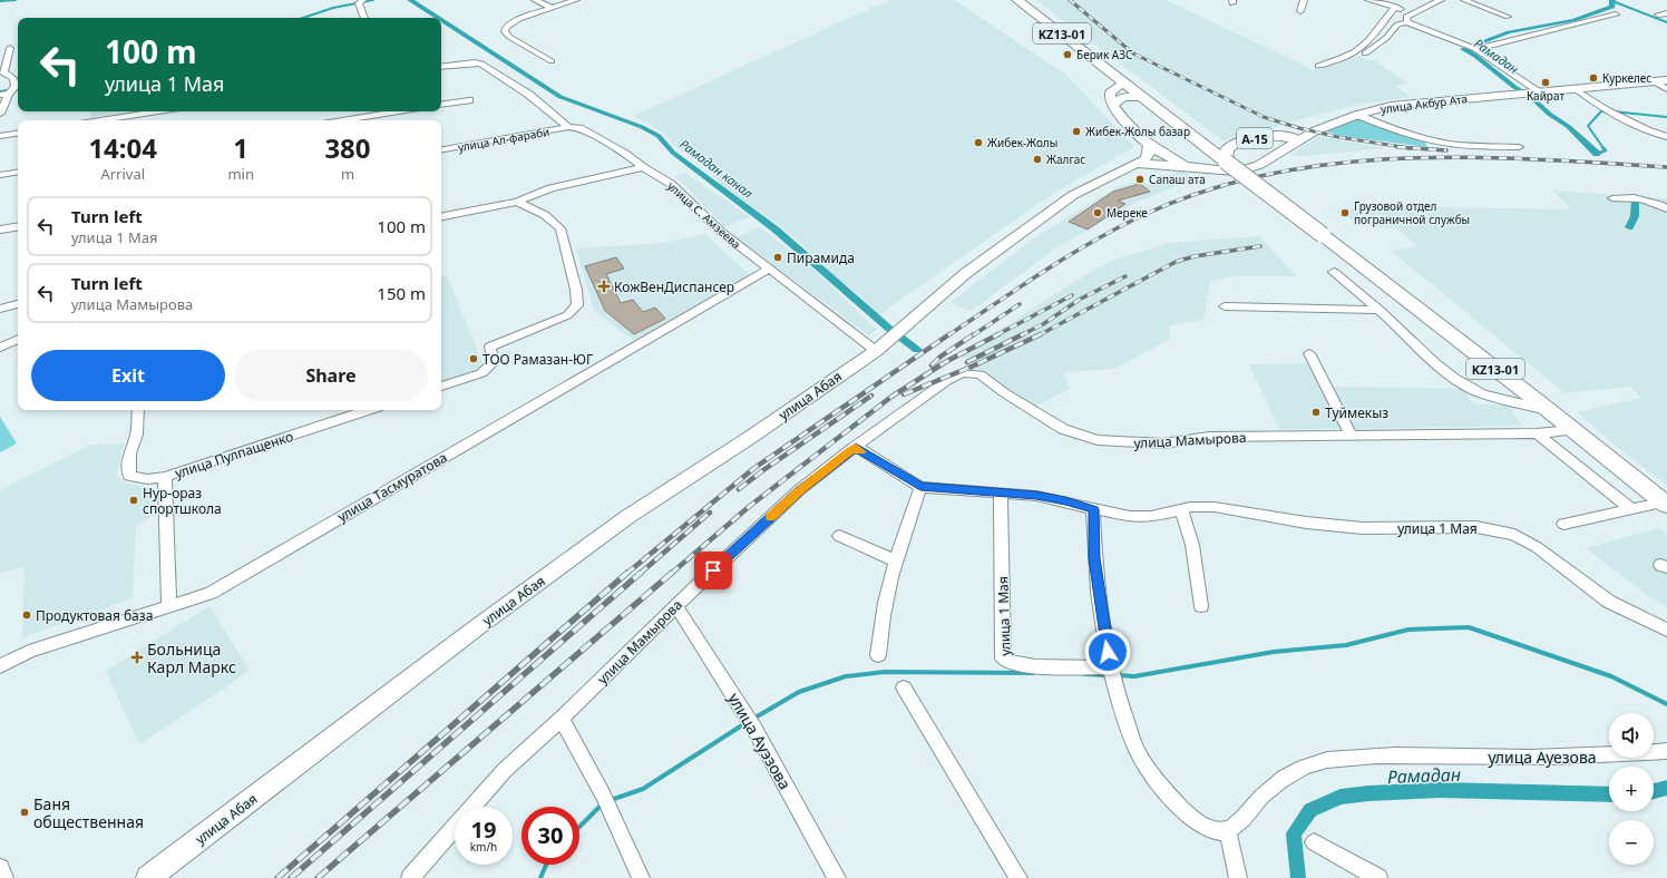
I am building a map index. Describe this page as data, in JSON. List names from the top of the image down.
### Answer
{
  "streets": {
    "highway": ["KZ13-01", "A-15"],
    "main road": ["улица Акбур Ата", "улица Абая"],
    "street": [
      "улица Ал-фараби",
      "улица С. Амзеева",
      "улица Мамырова",
      "улица Пулпащенко",
      "улица Тасмуратова",
      "улица 1 Мая",
      "улица Ауэзова",
      "улица Ауезова"
    ]
  },
  "crossings": [
    ["KZ13-01", "A-15"],
    ["KZ13-01", "улица Мамырова"],
    ["улица Акбур Ата", "A-15"],
    ["улица Ал-фараби", "улица С. Амзеева"],
    ["улица С. Амзеева", "улица Абая"],
    ["улица С. Амзеева", "улица Тасмуратова"],
    ["улица Мамырова", "улица 1 Мая"],
    ["улица Мамырова", "улица Ауэзова"]
  ],
  "water": ["Рамадан", "Рамадан канал"],
  "places": {
    "other": [
      "Берик АЗС",
      "Куркелес",
      "Кайрат",
      "Жибек-Жолы базар",
      "Жибек-Жолы",
      "Жалгас",
      "Сапаш ата",
      "Мереке",
      "Грузовой отдел пограничной службы",
      "Пирамида",
      "ТОО Рамазан-ЮГ",
      "Туймекыз",
      "Нур-ораз спортшкола",
      "Продуктовая база",
      "Баня общественная"
    ],
    "health": ["КожВенДиспансер", "Больница Карл Маркс"]
  },
  "page": {
    "turn": ["100 m", "улица 1 Мая"],
    "eta": [
      "14:04",
      "Arrival",
      "1",
      "min",
      "380",
      "m"
    ],
    "list": [
      {
        "name": "Turn left",
        "note": "улица 1 Мая",
        "value": "100 m"
      },
      {
        "name": "Turn left",
        "note": "улица Мамырова",
        "value": "150 m"
      }
    ],
    "buttons": ["Exit", "Share"],
    "map_buttons": ["+", "−"],
    "speed": "19 km/h",
    "limit": "30"
  }
}
